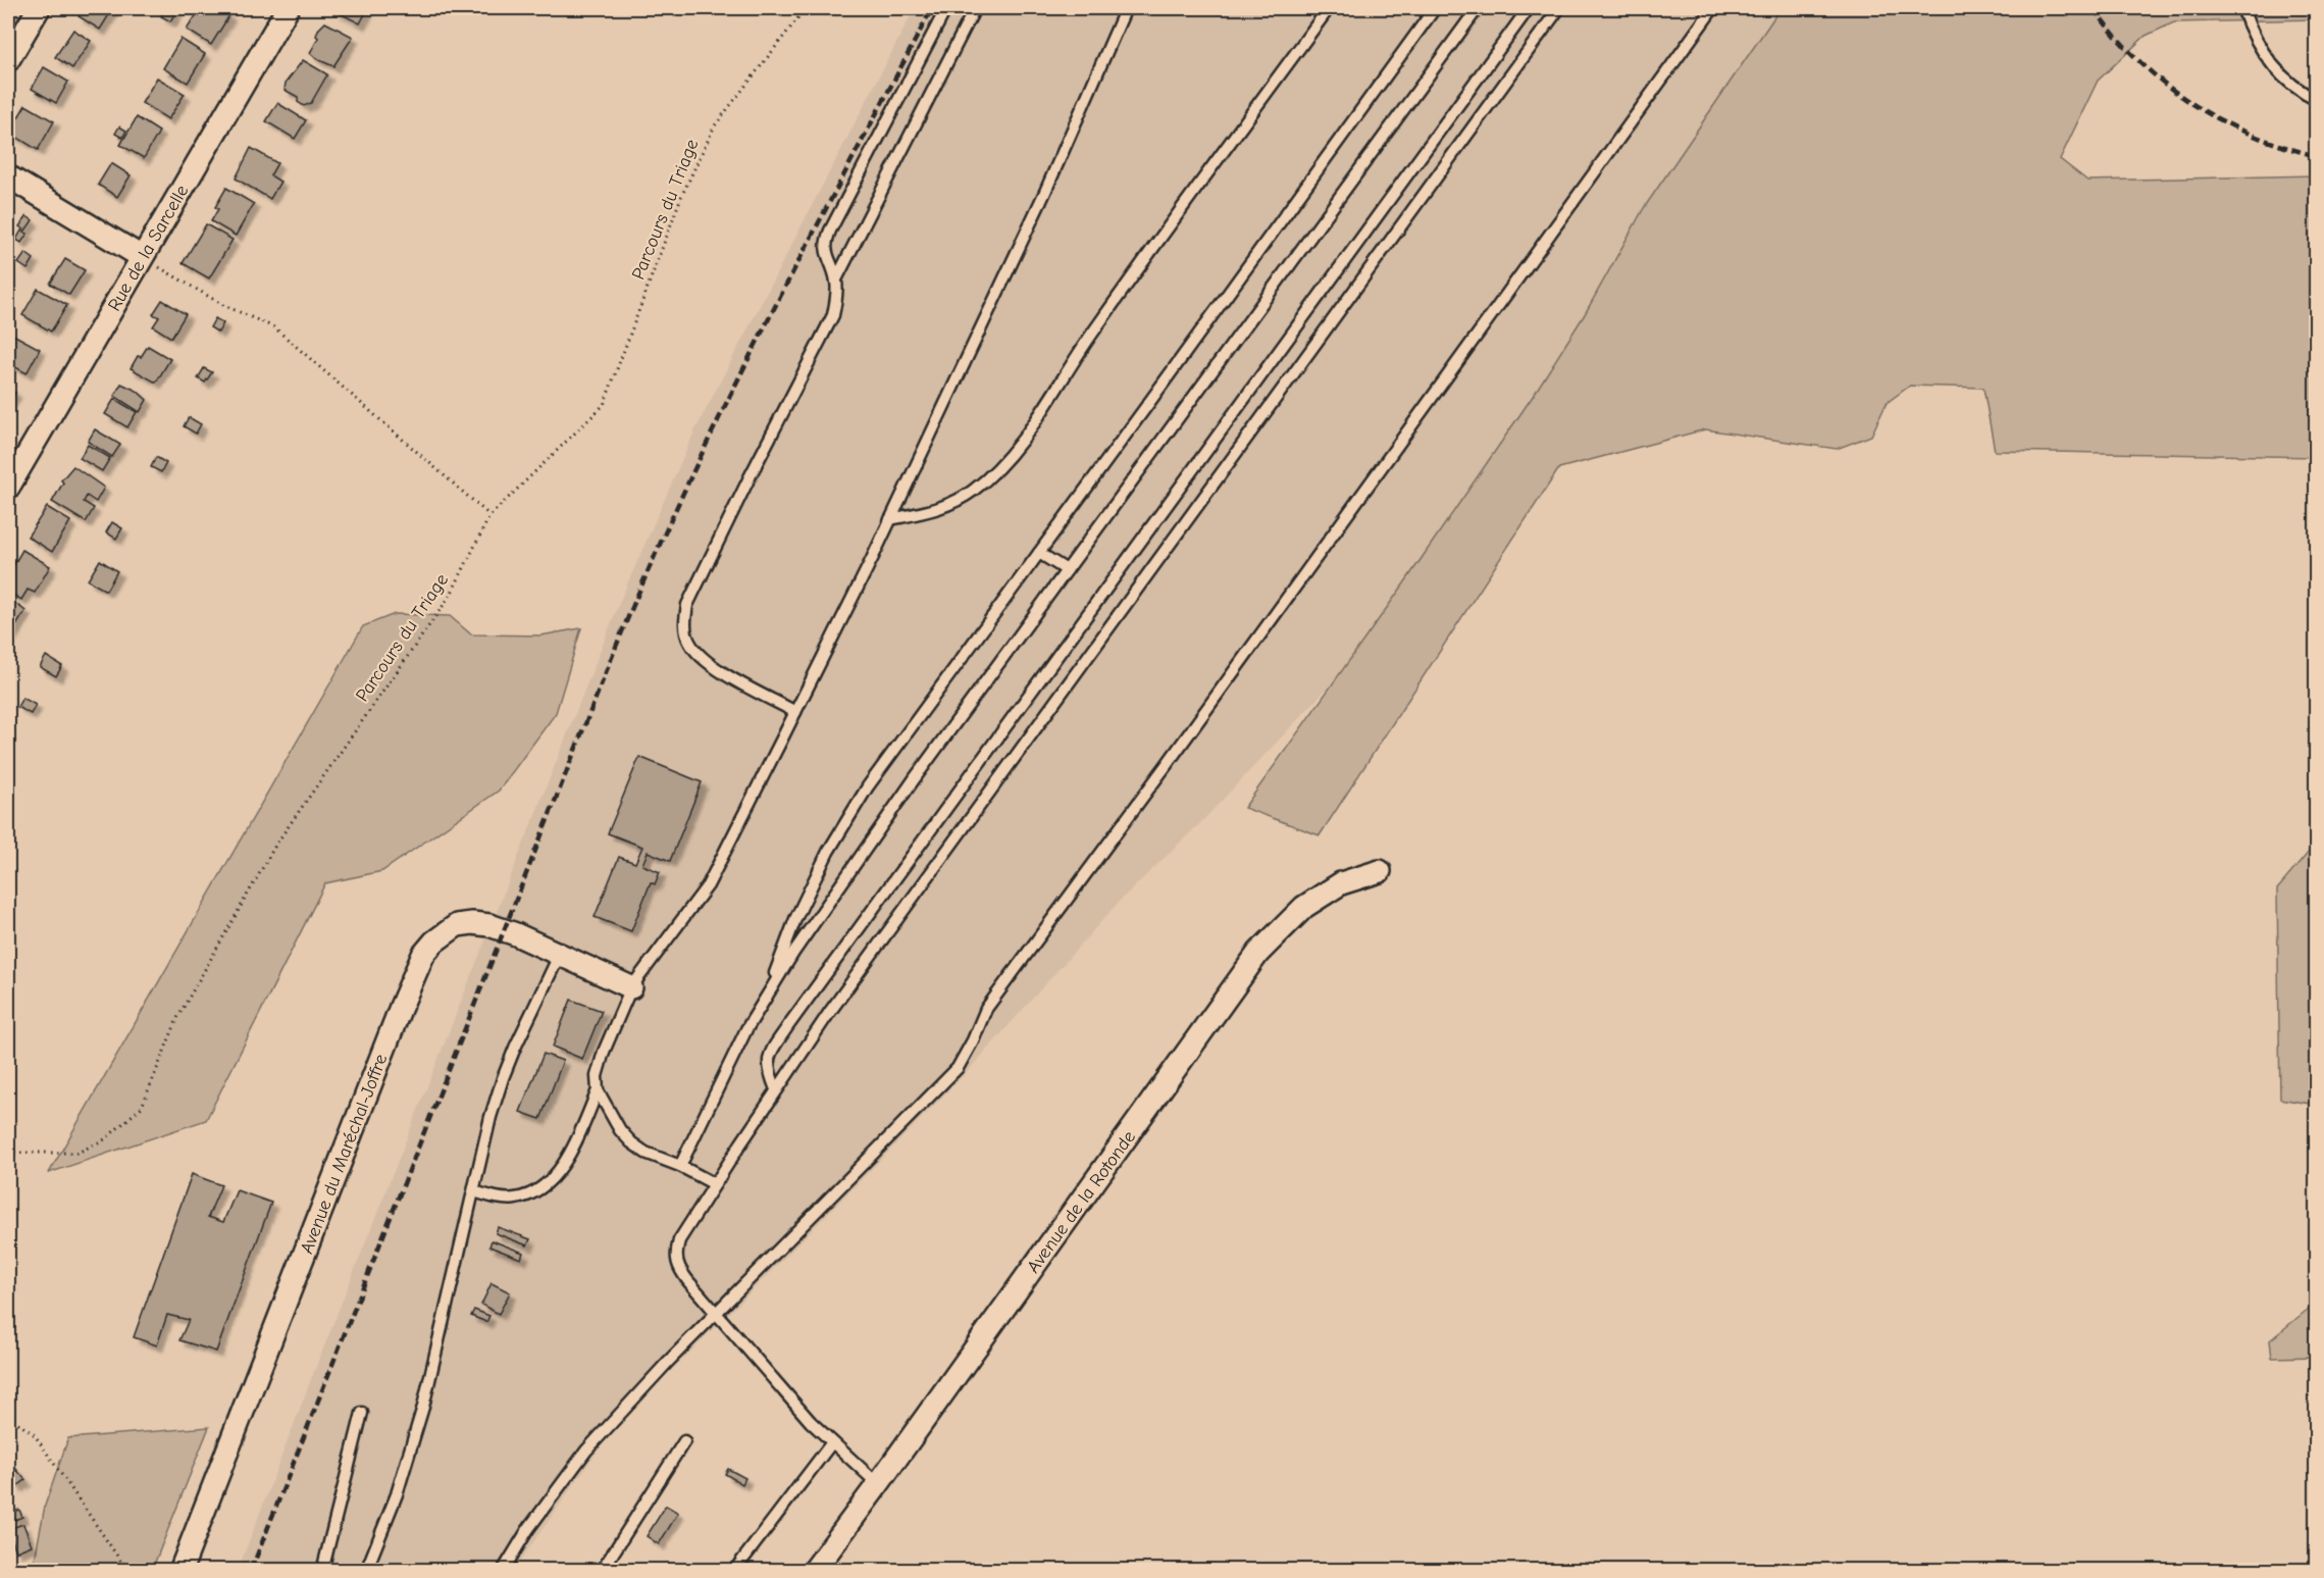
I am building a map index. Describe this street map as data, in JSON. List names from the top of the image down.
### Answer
{
  "streets": {
    "street": ["Rue de la Sarcelle", "Avenue du Maréchal-Joffre", "Avenue de la Rotonde"],
    "path": ["Parcours du Triage"]
  }
}
